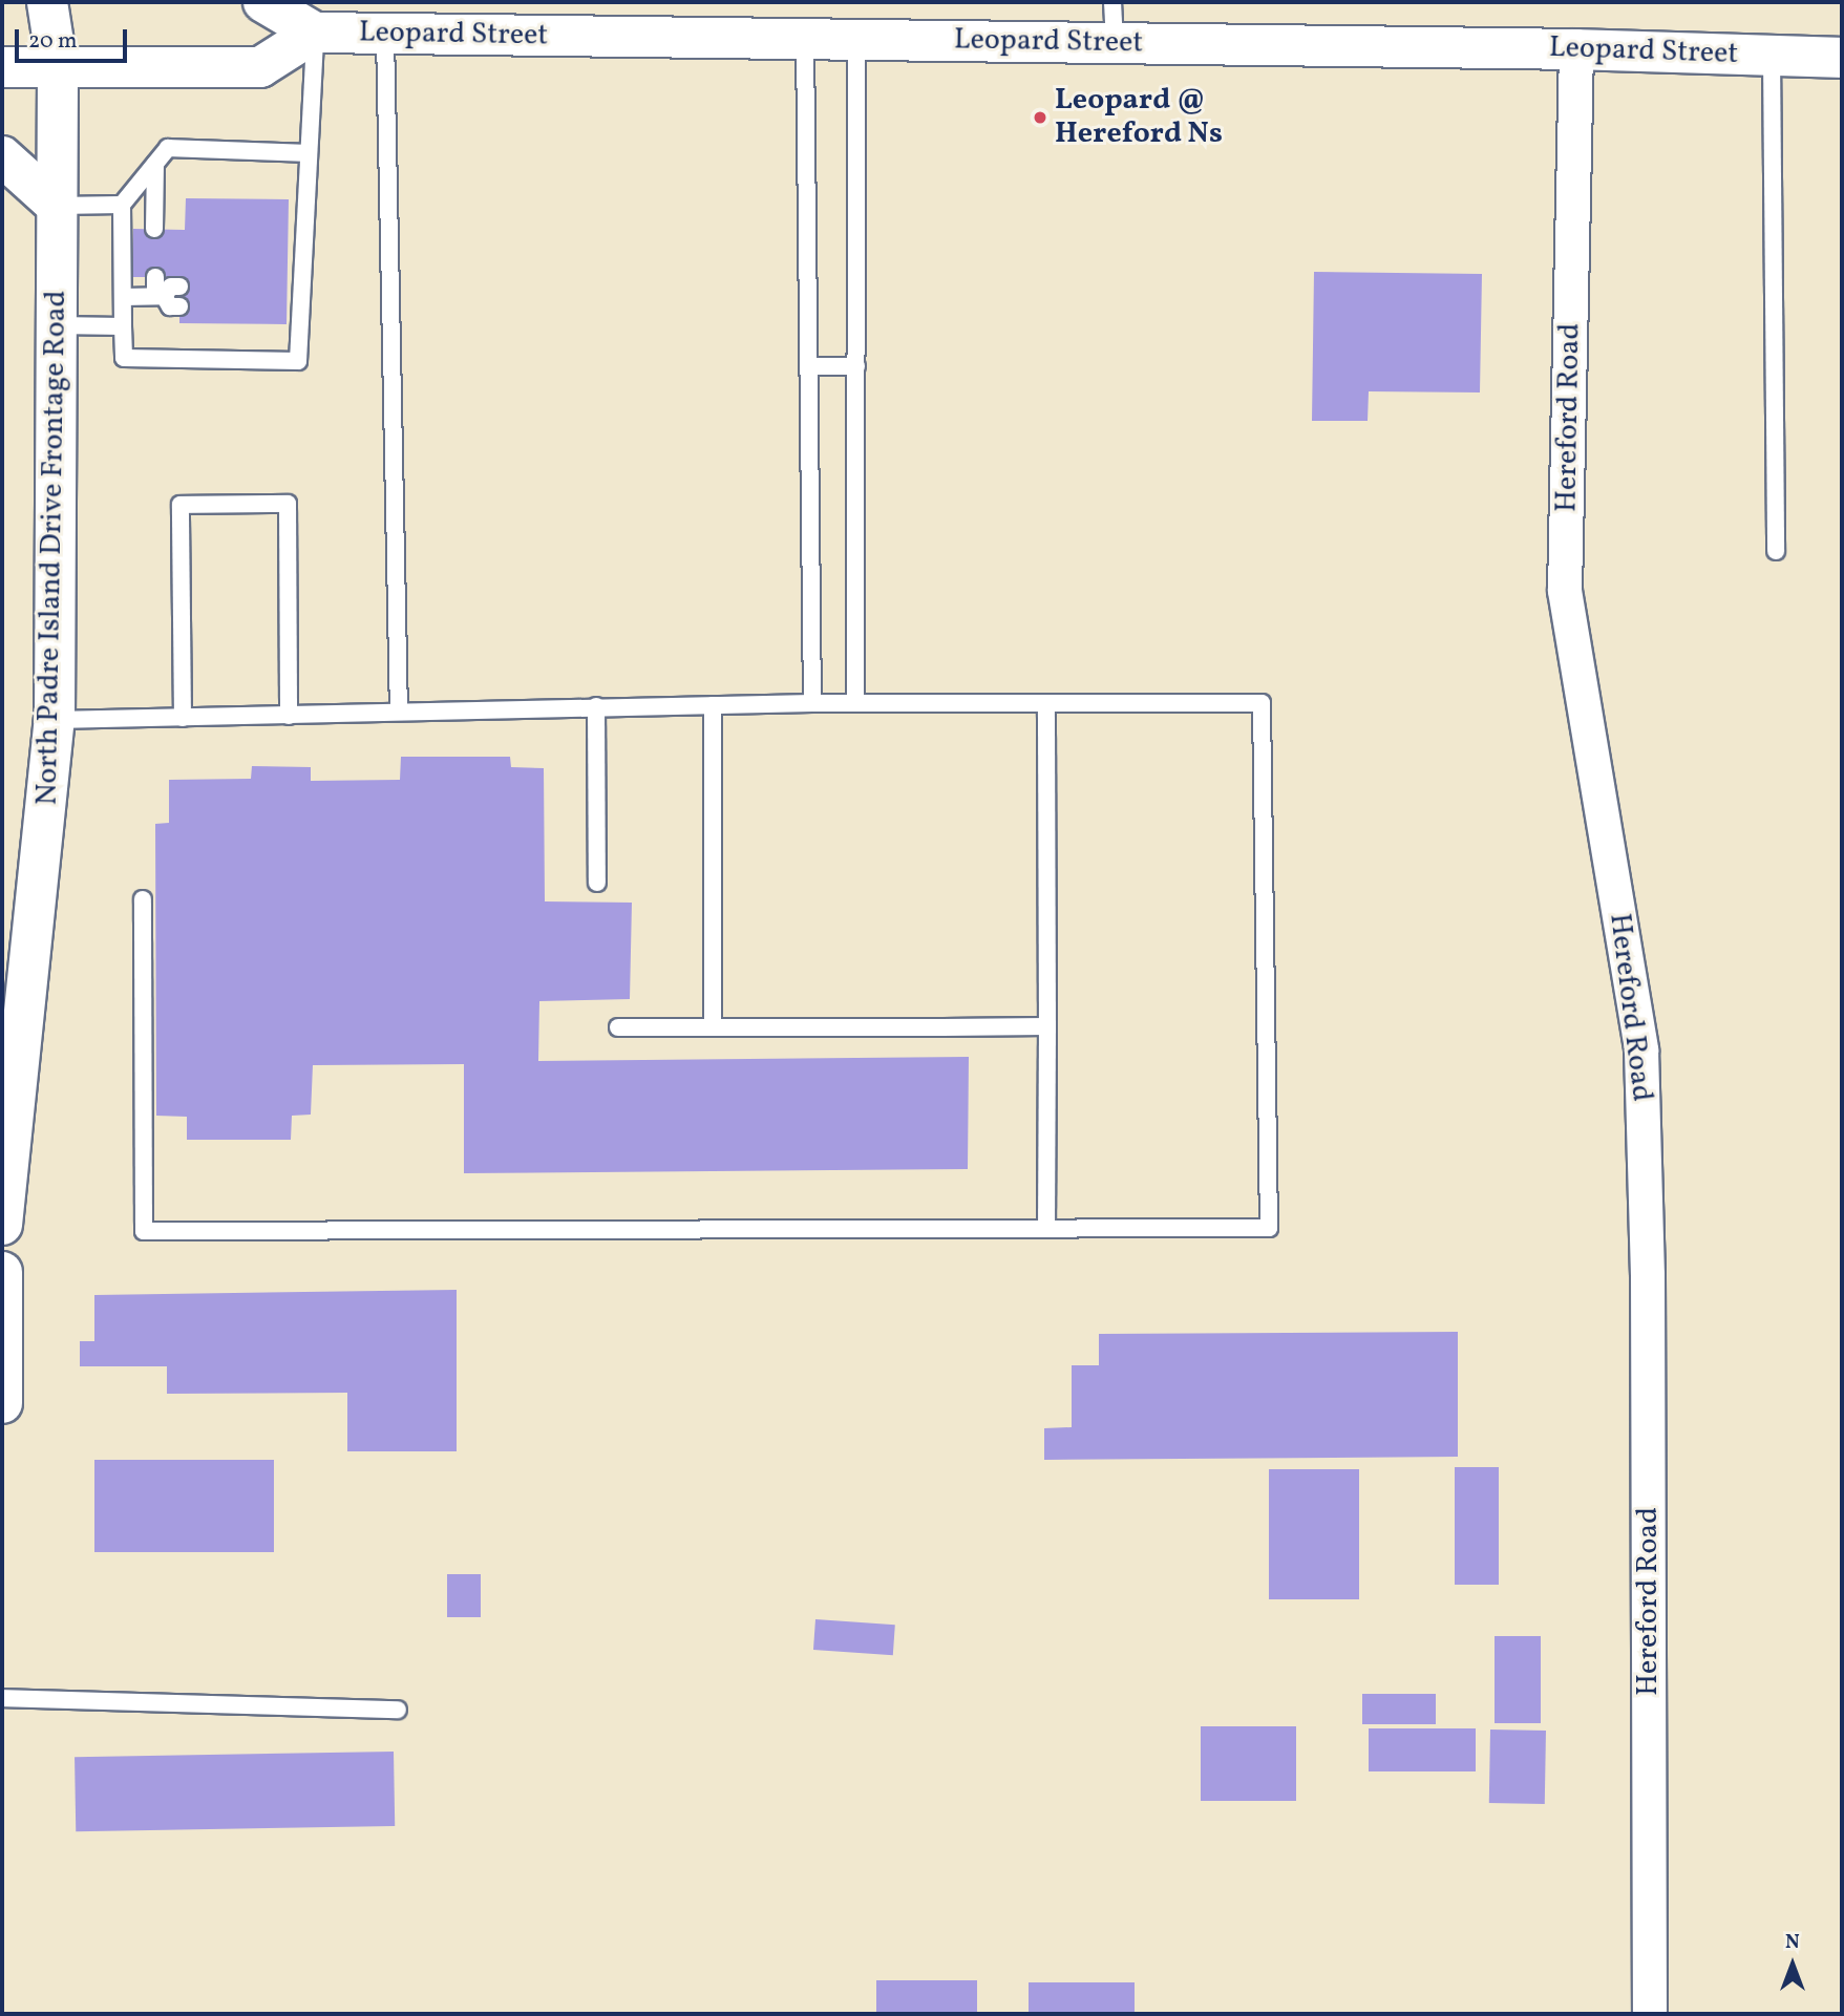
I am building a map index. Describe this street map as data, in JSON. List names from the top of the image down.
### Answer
{
  "streets": {
    "main road": ["Leopard Street", "North Padre Island Drive Frontage Road"],
    "street": ["Hereford Road"]
  },
  "crossings": [
    ["Leopard Street", "Hereford Road"]
  ],
  "places": ["Leopard @ Hereford Ns"],
  "scale_bar": "20 m",
  "north": "top"
}
